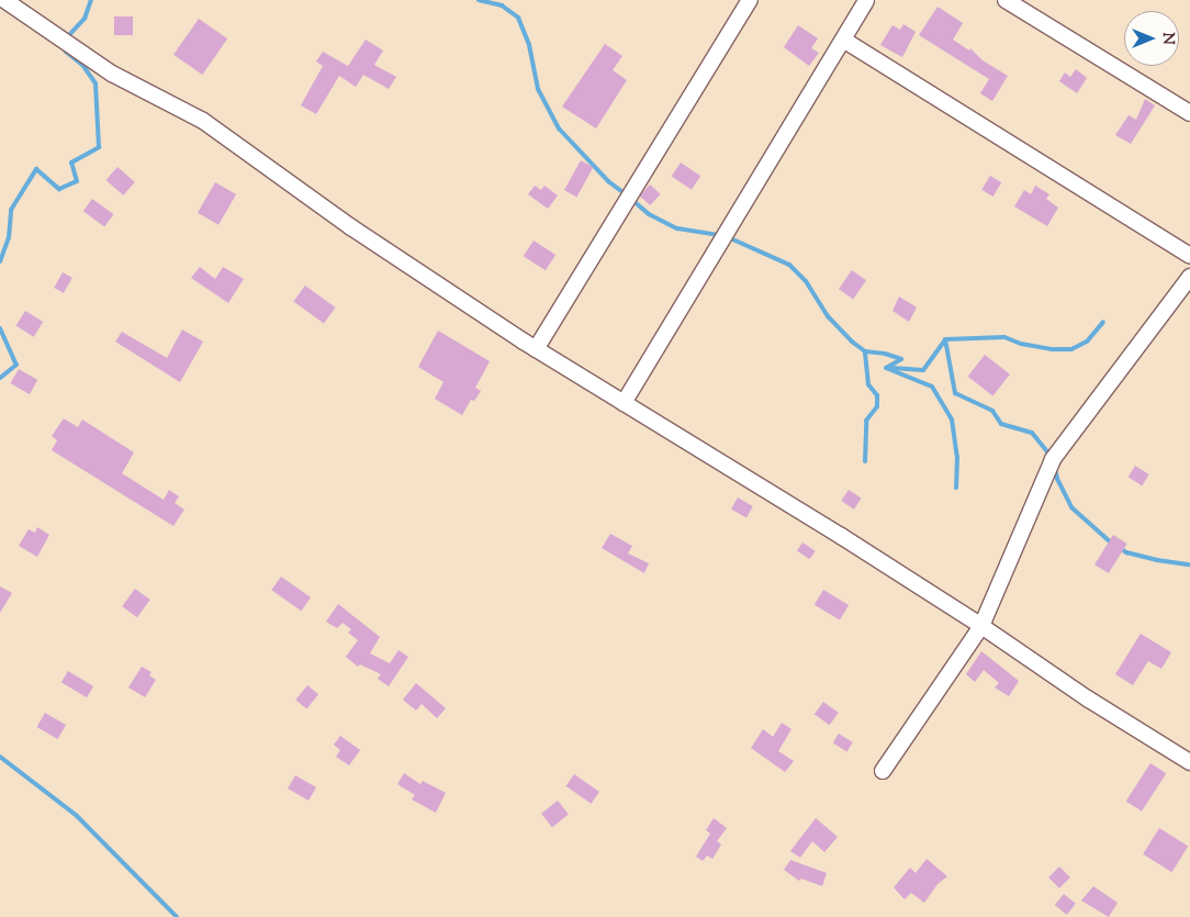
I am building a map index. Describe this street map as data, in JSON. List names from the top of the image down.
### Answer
{
  "north": "right"
}
